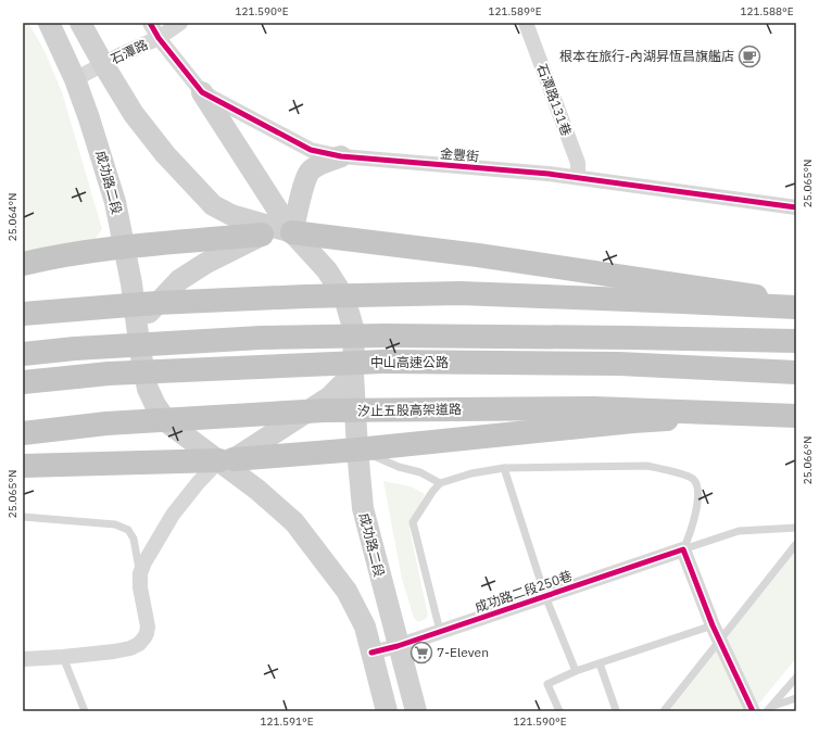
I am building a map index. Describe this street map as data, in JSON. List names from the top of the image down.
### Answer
{
  "streets": {
    "highway": ["中山高速公路", "汐止五股高架道路"],
    "main road": ["成功路二段"],
    "street": [
      "石潭路",
      "石潭路131巷",
      "金豐街",
      "成功路二段250巷"
    ]
  },
  "crossings": [
    ["石潭路", "金豐街"],
    ["石潭路", "成功路二段"],
    ["石潭路131巷", "金豐街"],
    ["成功路二段", "成功路二段250巷"]
  ],
  "places": {
    "cafe": ["根本在旅行-內湖昇恆昌旗艦店"],
    "supermarket": ["7-Eleven"]
  },
  "coordinates": [
    "121.590°E",
    "121.589°E",
    "121.588°E",
    "25.065°N",
    "25.064°N",
    "25.066°N",
    "121.591°E"
  ]
}
